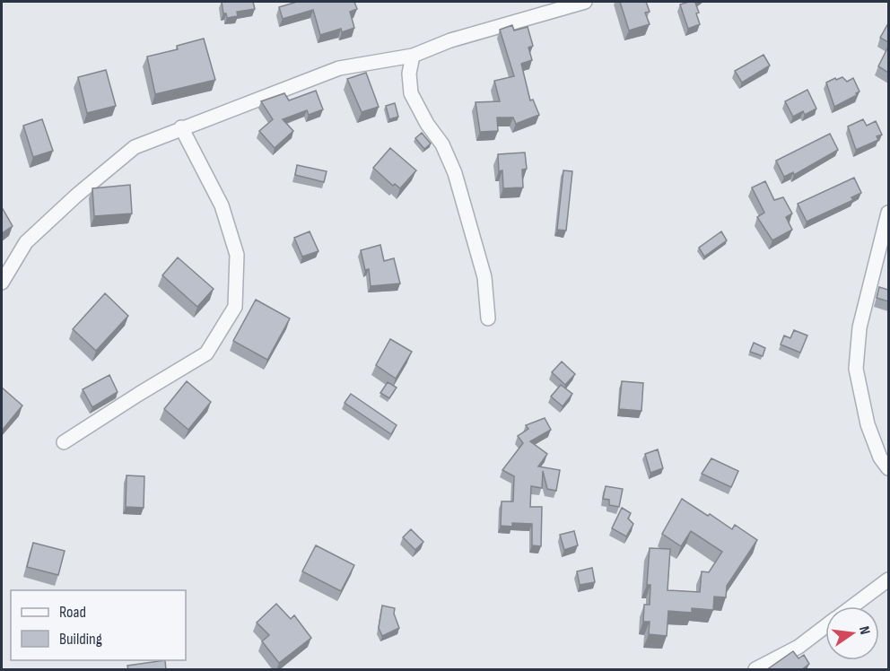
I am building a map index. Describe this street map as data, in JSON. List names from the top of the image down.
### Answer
{
  "legend": ["Road", "Building"],
  "north": "right"
}
